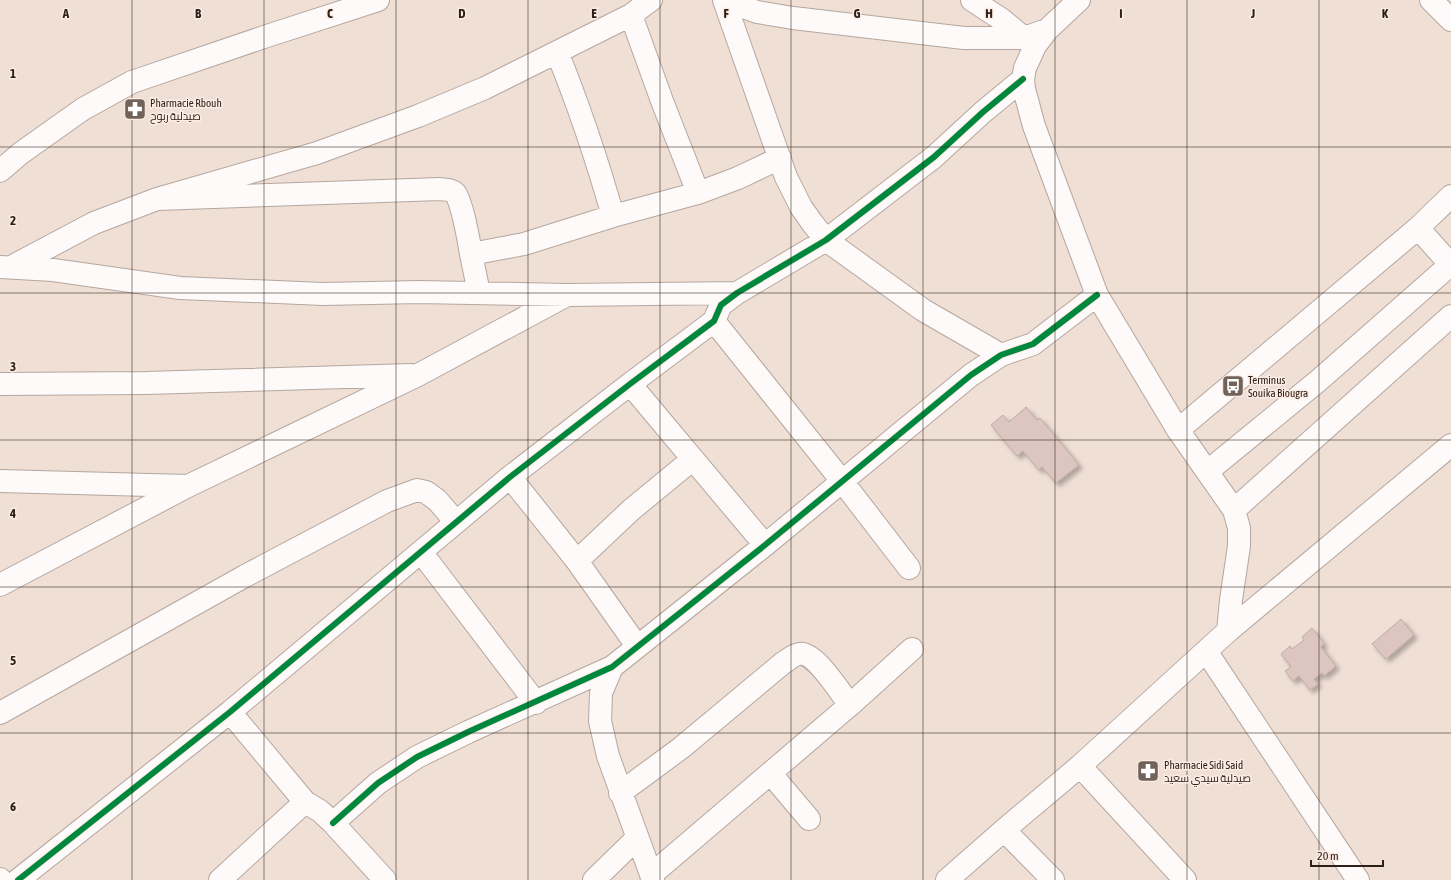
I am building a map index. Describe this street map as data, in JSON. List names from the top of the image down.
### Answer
{
  "places": {
    "pharmacy": ["Pharmacie Rbouh صيدلية ربوح", "Pharmacie Sidi Said صيدلية سيدي سعيد"],
    "bus stop": ["Terminus Souika Biougra"]
  },
  "scale_bar": "20 m",
  "grid": {
    "columns": [
      "A",
      "B",
      "C",
      "D",
      "E",
      "F",
      "G",
      "H",
      "I",
      "J",
      "K"
    ],
    "rows": [
      "1",
      "2",
      "3",
      "4",
      "5",
      "6"
    ]
  }
}
